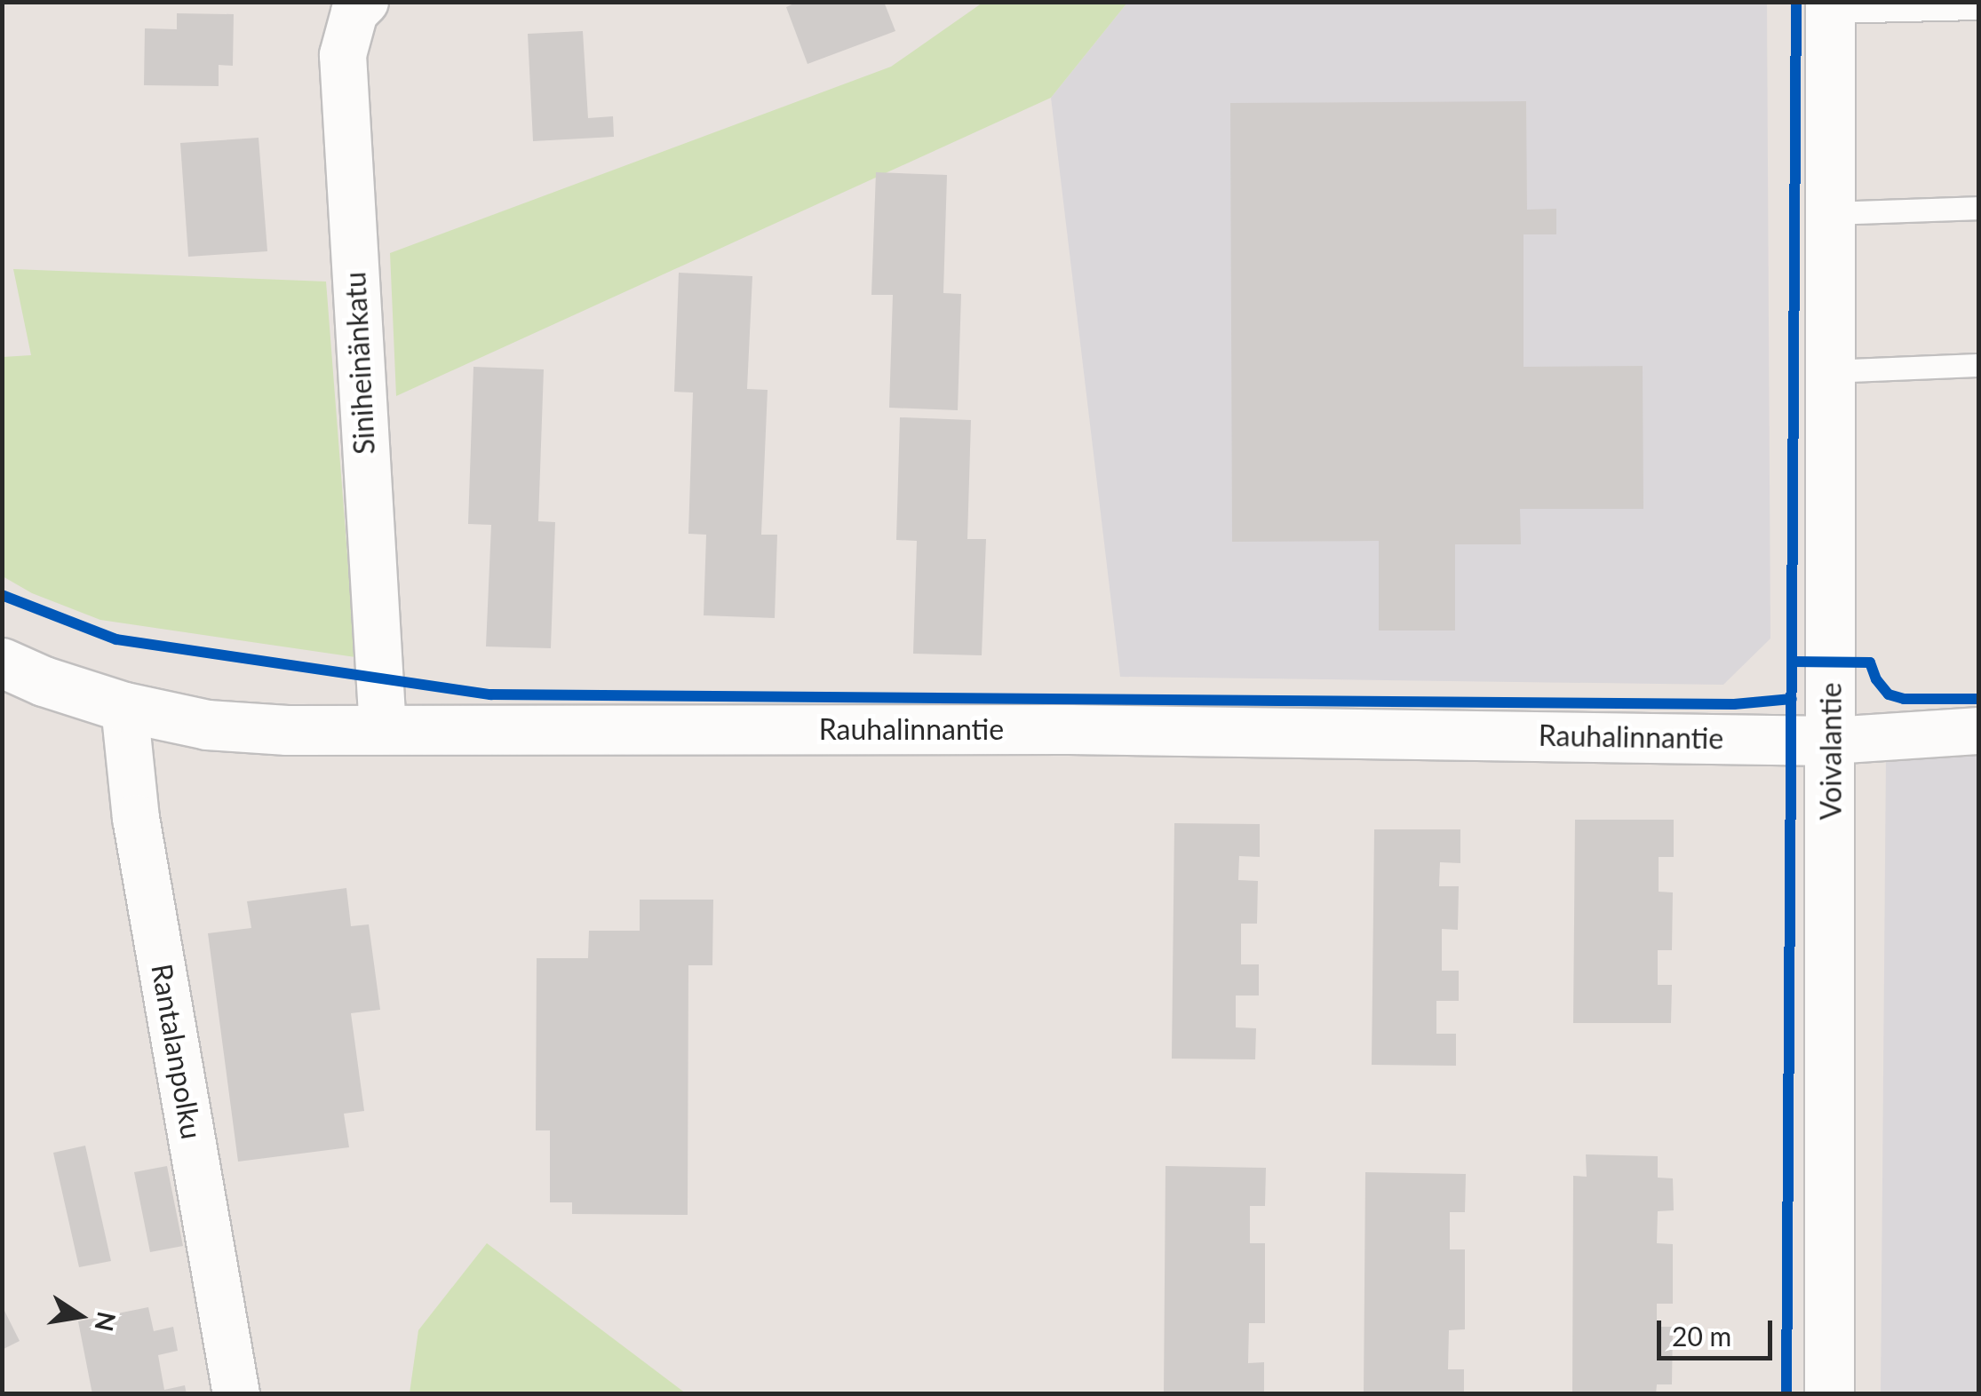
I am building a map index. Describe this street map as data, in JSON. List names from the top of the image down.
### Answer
{
  "streets": {
    "street": [
      "Siniheinänkatu",
      "Rauhalinnantie",
      "Voivalantie",
      "Rantalanpolku"
    ]
  },
  "crossings": [
    ["Siniheinänkatu", "Rauhalinnantie"],
    ["Rauhalinnantie", "Voivalantie"],
    ["Rauhalinnantie", "Rantalanpolku"]
  ],
  "scale_bar": "20 m",
  "north": "right"
}
